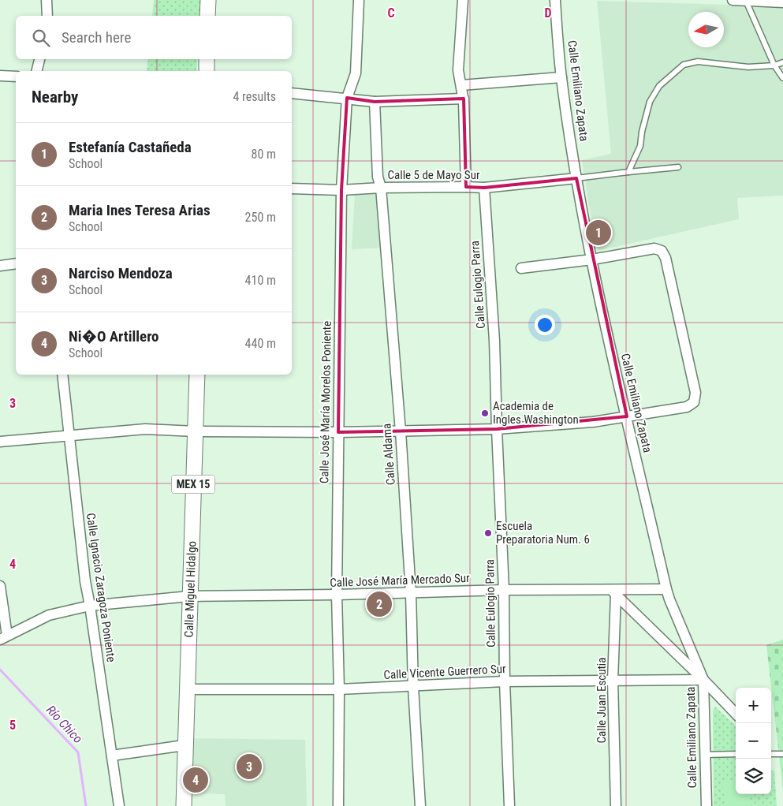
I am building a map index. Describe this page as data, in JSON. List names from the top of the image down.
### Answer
{
  "streets": {
    "main road": ["MEX 15", "Calle Miguel Hidalgo"],
    "street": [
      "Calle Emiliano Zapata",
      "Calle 5 de Mayo Sur",
      "Calle Eulogio Parra",
      "Calle José María Morelos Poniente",
      "Calle Aldama",
      "Calle José María Mercado Sur",
      "Calle Ignacio Zaragoza Poniente",
      "Calle Vicente Guerrero Sur",
      "Calle Juan Escutia"
    ]
  },
  "crossings": [
    ["Calle Emiliano Zapata", "Calle 5 de Mayo Sur"],
    ["Calle Emiliano Zapata", "Calle José María Mercado Sur"],
    ["Calle Emiliano Zapata", "Calle Vicente Guerrero Sur"],
    ["Calle 5 de Mayo Sur", "Calle Eulogio Parra"],
    ["Calle 5 de Mayo Sur", "Calle José María Morelos Poniente"],
    ["Calle 5 de Mayo Sur", "Calle Aldama"],
    ["Calle Eulogio Parra", "Calle José María Mercado Sur"],
    ["Calle Eulogio Parra", "Calle Vicente Guerrero Sur"],
    ["Calle José María Morelos Poniente", "Calle José María Mercado Sur"],
    ["Calle José María Morelos Poniente", "Calle Vicente Guerrero Sur"],
    ["Calle Aldama", "Calle José María Mercado Sur"],
    ["Calle Aldama", "Calle Vicente Guerrero Sur"],
    ["Calle José María Mercado Sur", "Calle Ignacio Zaragoza Poniente"],
    ["Calle José María Mercado Sur", "Calle Miguel Hidalgo"],
    ["Calle José María Mercado Sur", "Calle Juan Escutia"],
    ["Calle Miguel Hidalgo", "Calle Vicente Guerrero Sur"],
    ["Calle Vicente Guerrero Sur", "Calle Juan Escutia"]
  ],
  "water": ["Río Chico"],
  "places": ["Academia de Ingles Washington", "Escuela Preparatoria Num. 6"],
  "north": "left",
  "page": {
    "search": "Search here",
    "heading": ["Nearby", "4 results"],
    "list": [
      {
        "mark": "1",
        "name": "Estefanía Castañeda",
        "note": "School",
        "value": "80 m"
      },
      {
        "mark": "2",
        "name": "Maria Ines Teresa Arias",
        "note": "School",
        "value": "250 m"
      },
      {
        "mark": "3",
        "name": "Narciso Mendoza",
        "note": "School",
        "value": "410 m"
      },
      {
        "mark": "4",
        "name": "Ni�O Artillero",
        "note": "School",
        "value": "440 m"
      }
    ],
    "pins": [
      "1",
      "2",
      "3",
      "4"
    ],
    "map_buttons": ["+", "−"]
  },
  "grid": {
    "columns": ["C", "D"],
    "rows": ["3", "4", "5"]
  }
}
